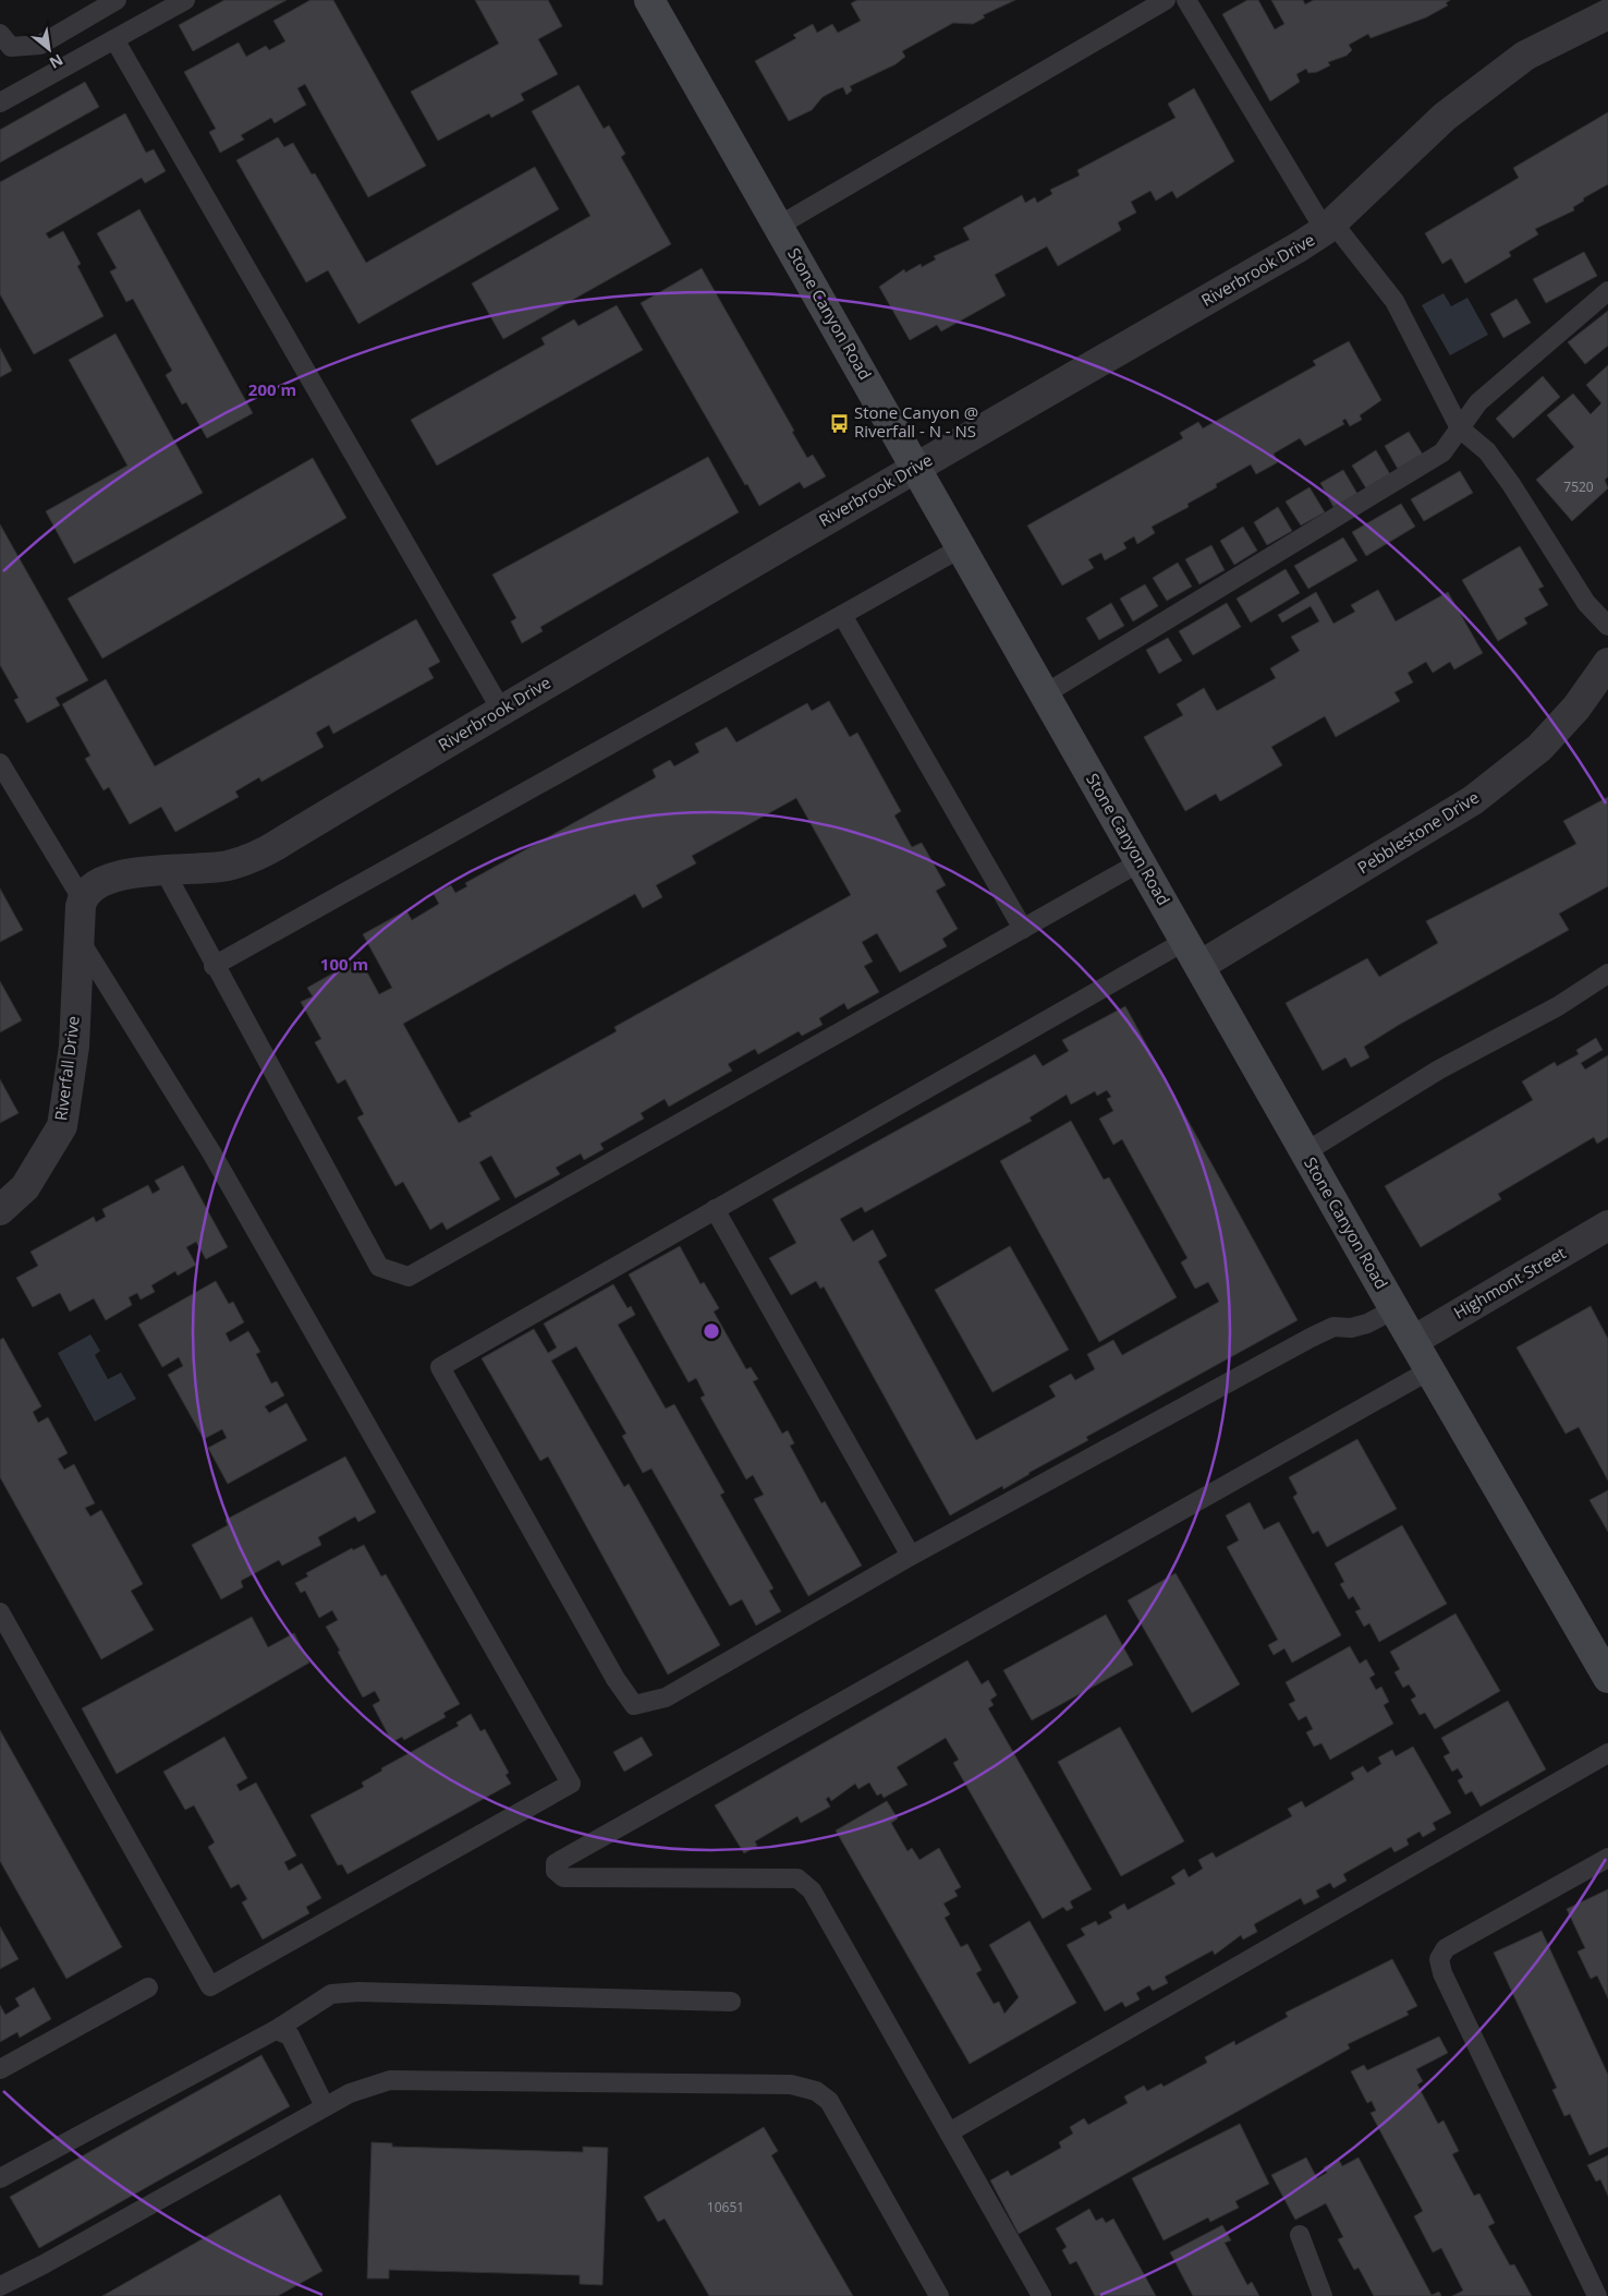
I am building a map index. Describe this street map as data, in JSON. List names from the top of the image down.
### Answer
{
  "streets": {
    "street": [
      "Riverbrook Drive",
      "Stone Canyon Road",
      "Pebblestone Drive",
      "Riverfall Drive",
      "Highmont Street"
    ]
  },
  "crossings": [
    ["Riverbrook Drive", "Stone Canyon Road"],
    ["Riverbrook Drive", "Riverfall Drive"],
    ["Stone Canyon Road", "Pebblestone Drive"],
    ["Stone Canyon Road", "Highmont Street"]
  ],
  "places": {
    "bus stop": ["Stone Canyon @ Riverfall - N - NS"]
  },
  "house_numbers": ["7520", "10651"],
  "north": "bottom right",
  "rings": ["200 m", "100 m"]
}
